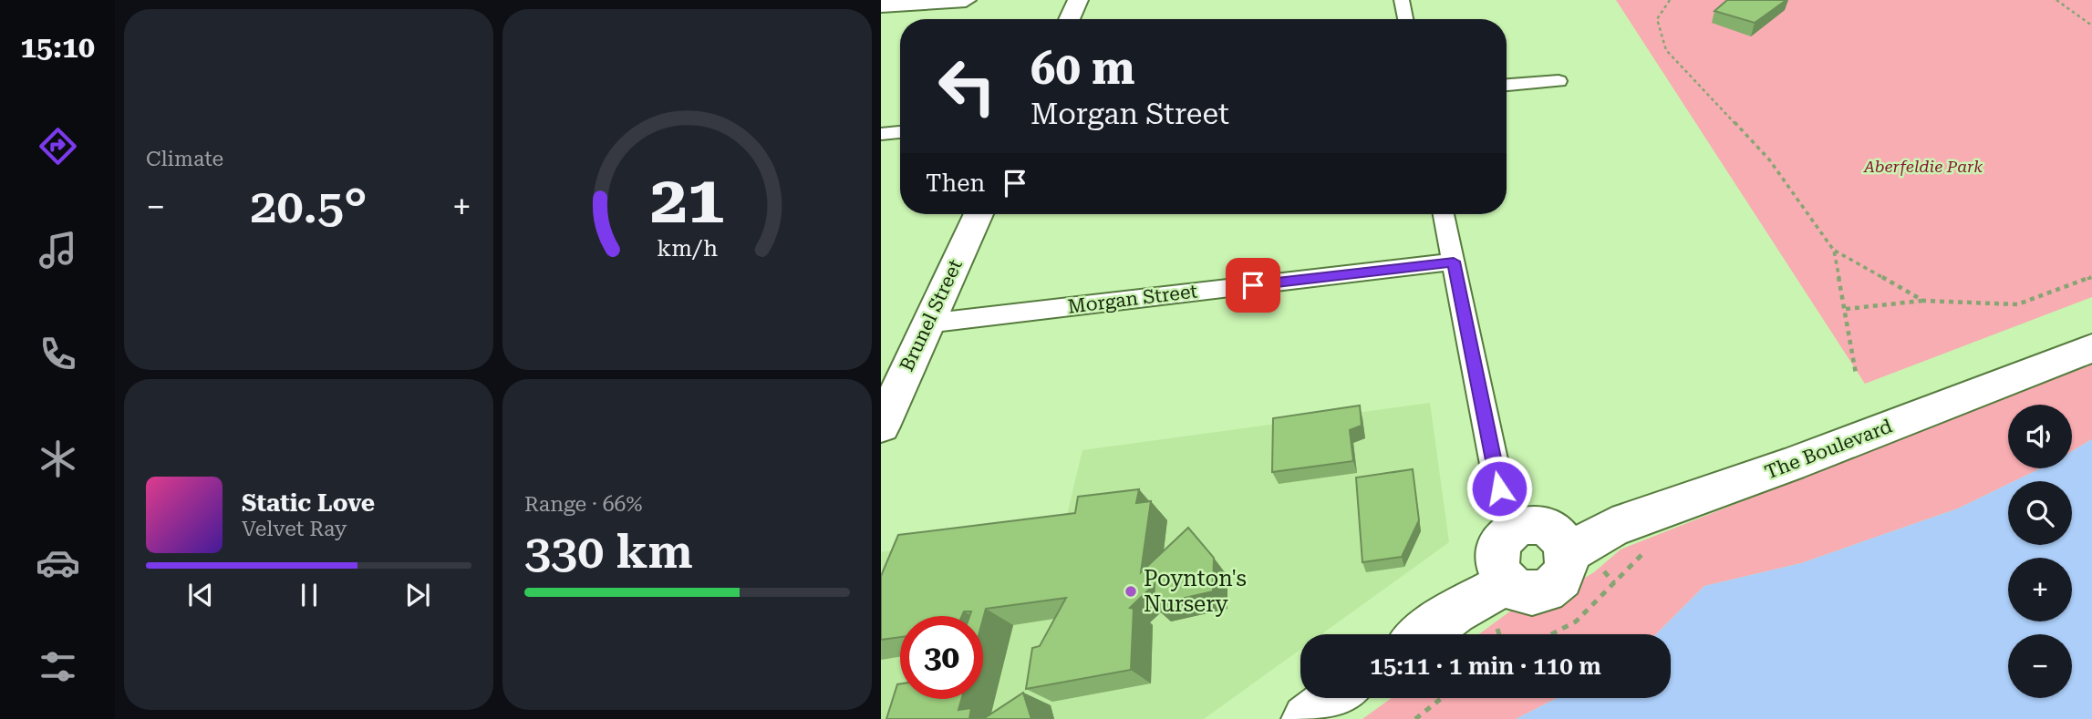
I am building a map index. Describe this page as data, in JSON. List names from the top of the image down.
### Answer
{
  "streets": {
    "street": ["Morgan Street", "Brunel Street", "The Boulevard"]
  },
  "crossings": [
    ["Morgan Street", "Brunel Street"]
  ],
  "parks": ["Aberfeldie Park"],
  "places": ["Poynton's Nursery"],
  "page": {
    "tabs": "15:10",
    "tile": [
      "Climate",
      ["Range · 66%", "330 km"]
    ],
    "turn": ["60 m", "Morgan Street"],
    "then": "Then",
    "heat": ["−", "20.5°", "+"],
    "map_buttons": ["+", "−"],
    "song": ["Static Love", "Velvet Ray"],
    "limit": "30",
    "trip": "15:11 · 1 min · 110 m",
    "gauge": ["21", "km/h"]
  }
}
